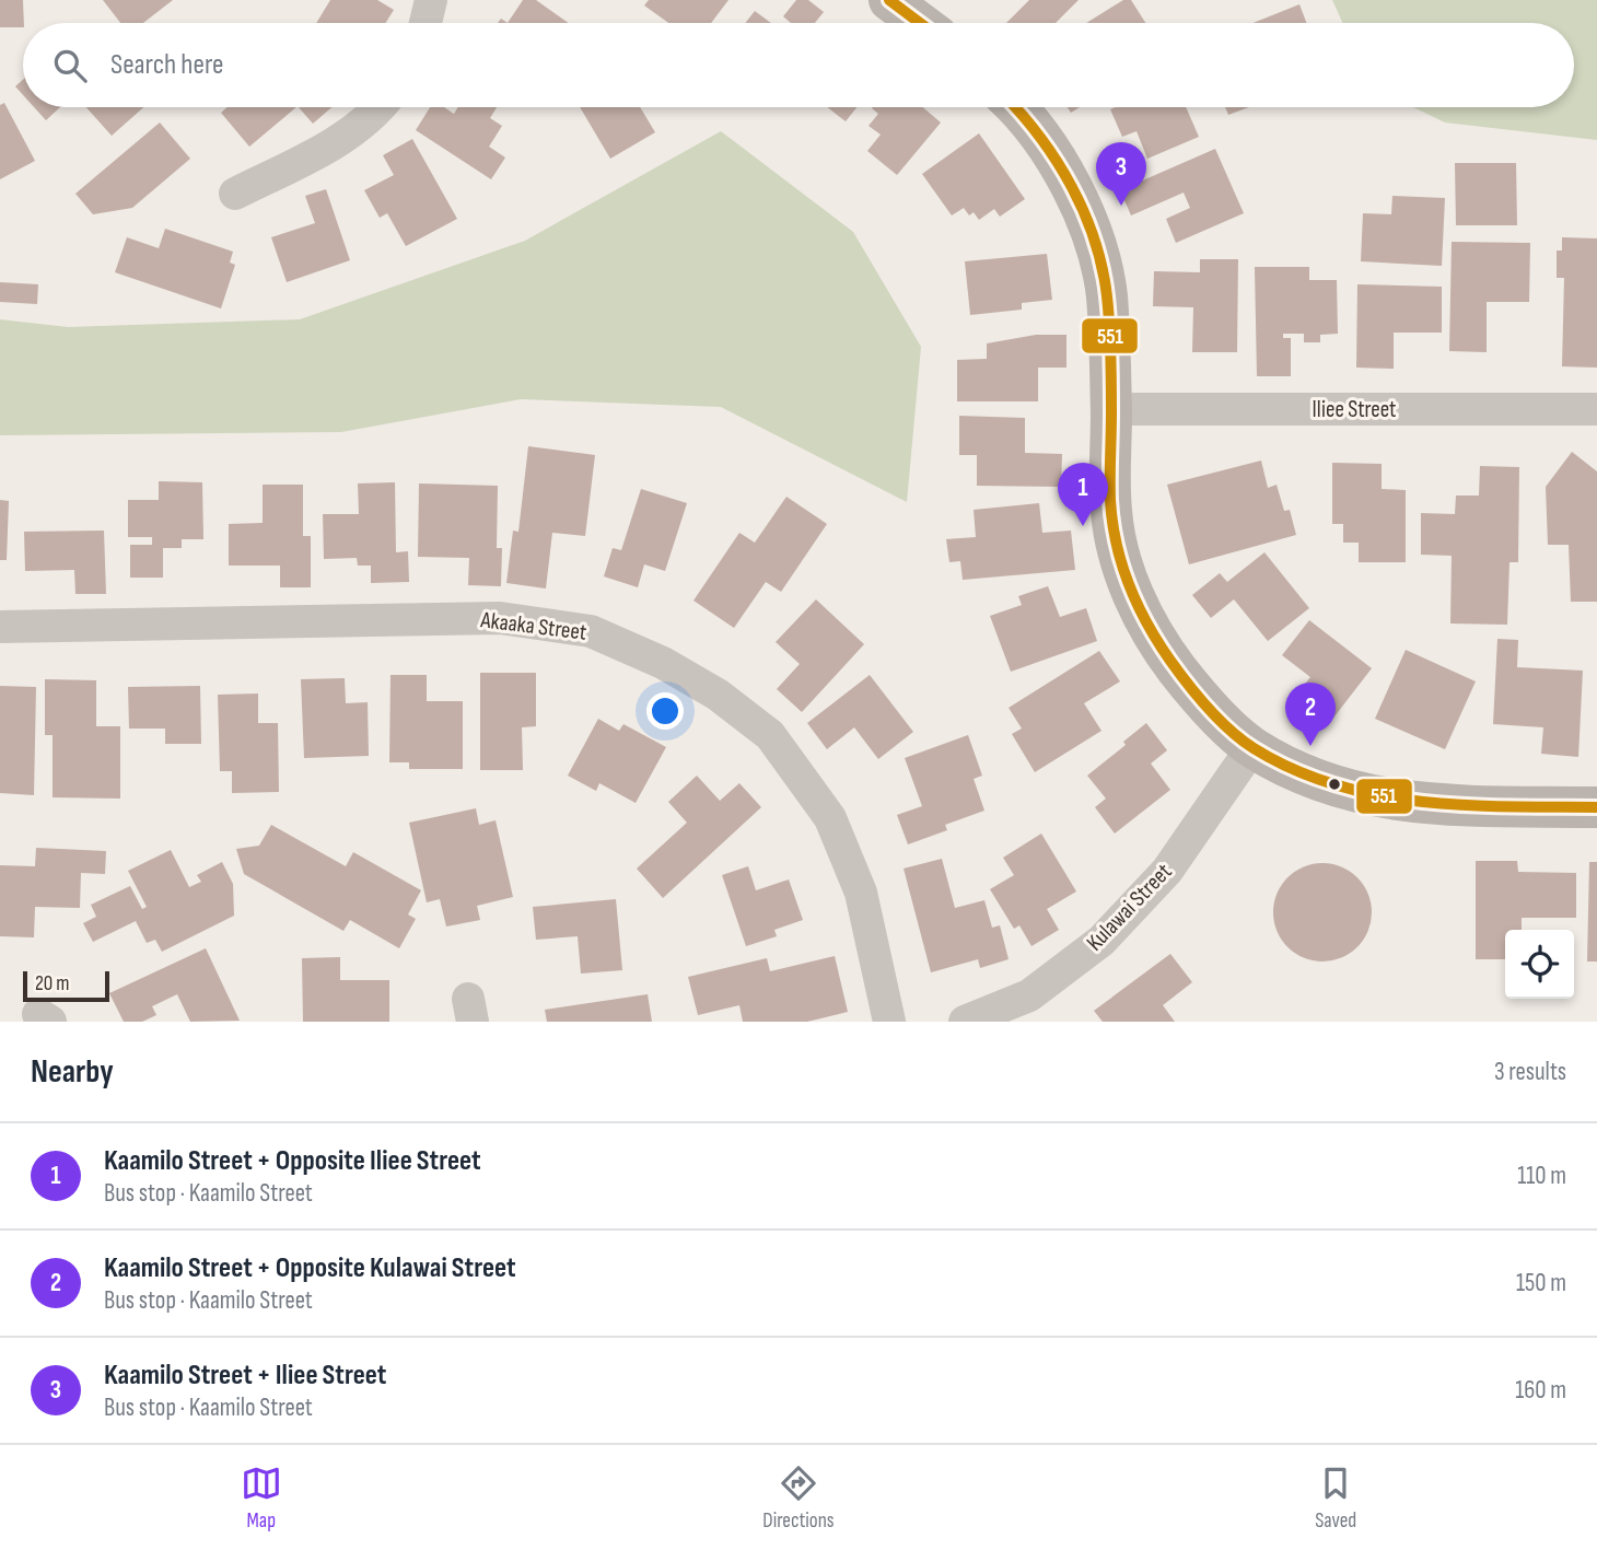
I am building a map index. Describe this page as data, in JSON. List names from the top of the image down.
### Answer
{
  "streets": {
    "street": ["Iliee Street", "Akaaka Street", "Kulawai Street"]
  },
  "lines": ["transit line 551"],
  "scale_bar": "20 m",
  "page": {
    "search": "Search here",
    "pins": ["3", "1", "2"],
    "scale": "20 m",
    "heading": ["Nearby", "3 results"],
    "list": [
      {
        "mark": "1",
        "name": "Kaamilo Street + Opposite Iliee Street",
        "note": "Bus stop · Kaamilo Street",
        "value": "110 m"
      },
      {
        "mark": "2",
        "name": "Kaamilo Street + Opposite Kulawai Street",
        "note": "Bus stop · Kaamilo Street",
        "value": "150 m"
      },
      {
        "mark": "3",
        "name": "Kaamilo Street + Iliee Street",
        "note": "Bus stop · Kaamilo Street",
        "value": "160 m"
      }
    ],
    "nav": ["Map", "Directions", "Saved"]
  }
}
